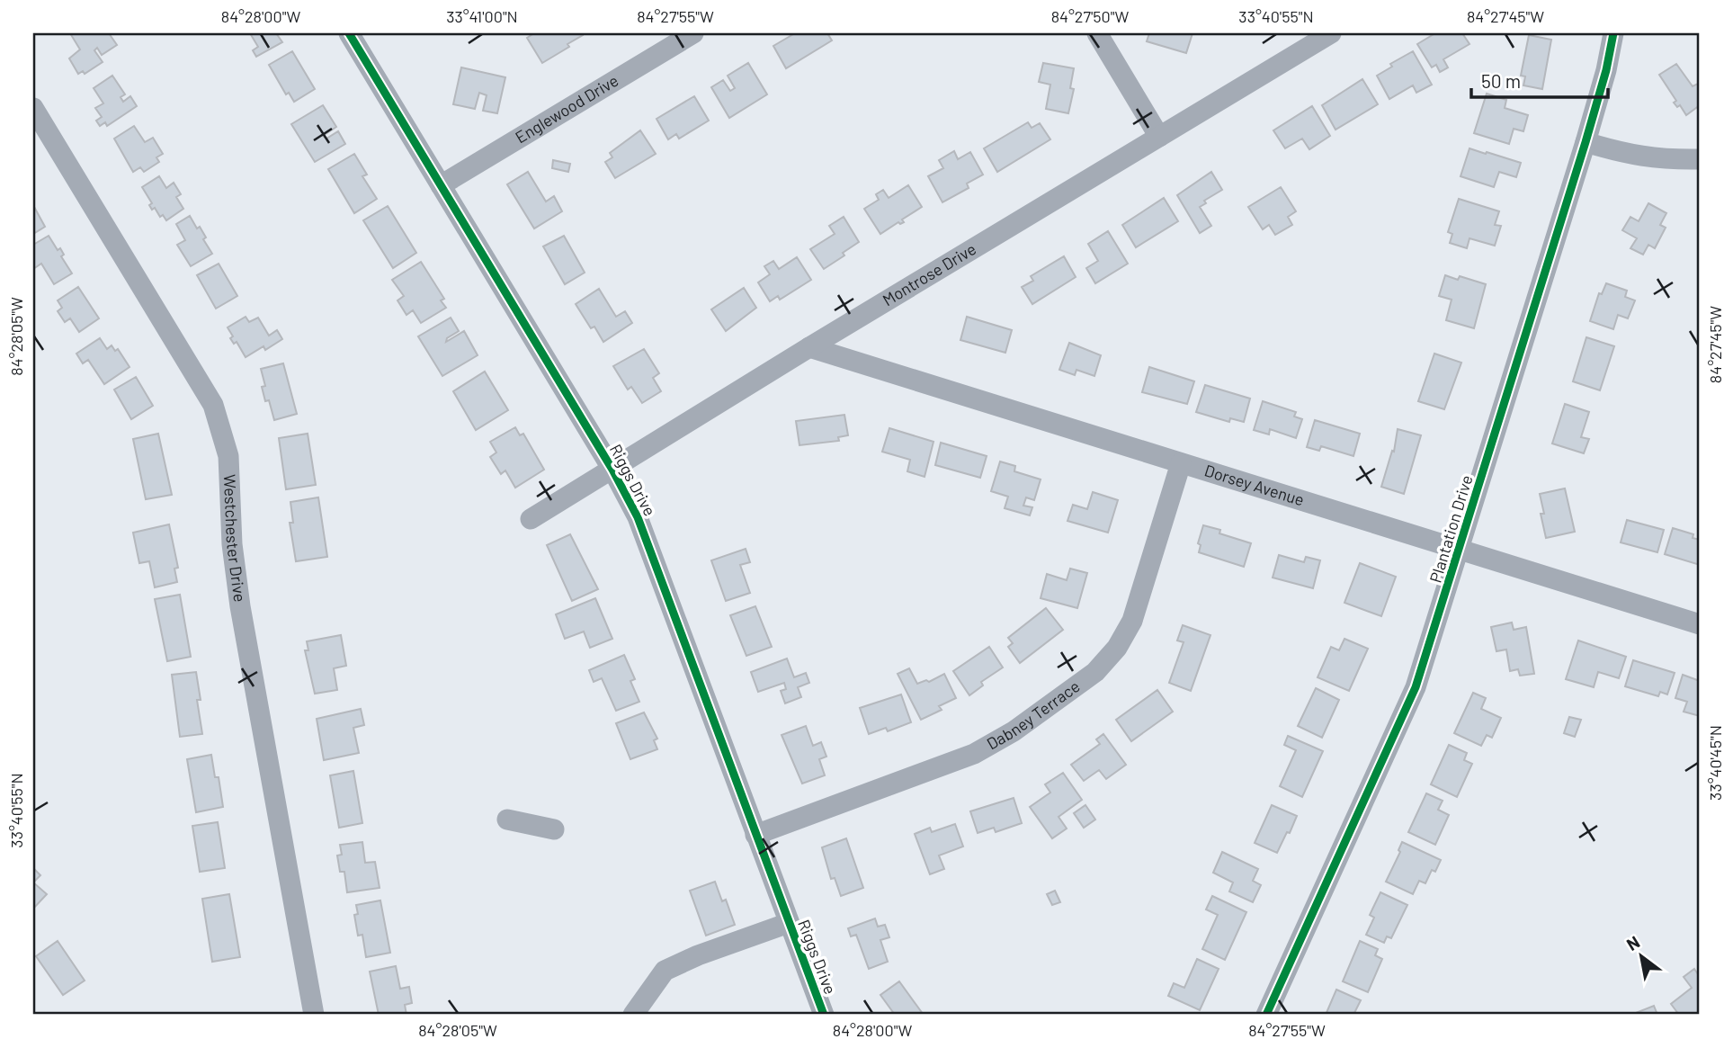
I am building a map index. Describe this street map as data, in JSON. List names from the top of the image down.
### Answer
{
  "streets": {
    "street": [
      "Englewood Drive",
      "Montrose Drive",
      "Riggs Drive",
      "Dorsey Avenue",
      "Plantation Drive",
      "Westchester Drive",
      "Dabney Terrace"
    ]
  },
  "crossings": [
    ["Englewood Drive", "Riggs Drive"],
    ["Montrose Drive", "Riggs Drive"],
    ["Montrose Drive", "Dorsey Avenue"],
    ["Riggs Drive", "Dabney Terrace"],
    ["Dorsey Avenue", "Plantation Drive"],
    ["Dorsey Avenue", "Dabney Terrace"]
  ],
  "scale_bar": "50 m",
  "north": "top left",
  "coordinates": [
    "84°28'00\"W",
    "33°41'00\"N",
    "84°27'55\"W",
    "84°27'50\"W",
    "33°40'55\"N",
    "84°27'45\"W",
    "84°28'05\"W",
    "33°40'45\"N"
  ]
}
